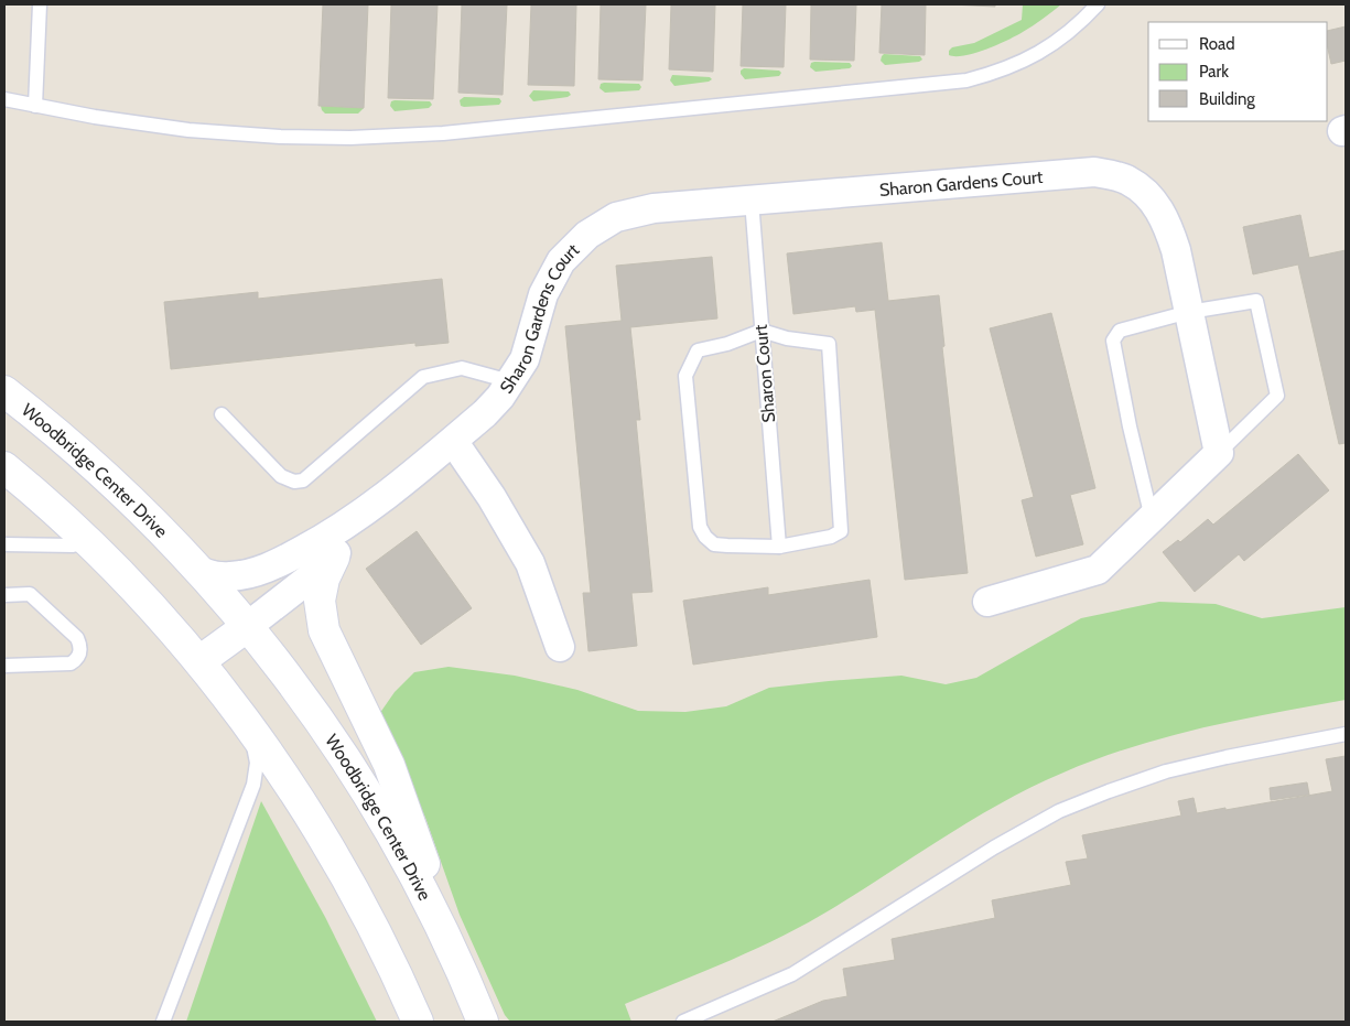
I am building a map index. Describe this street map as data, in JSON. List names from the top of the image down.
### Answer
{
  "streets": {
    "street": ["Sharon Gardens Court", "Woodbridge Center Drive"],
    "lane": ["Sharon Court"]
  },
  "crossings": [
    ["Sharon Gardens Court", "Sharon Court"],
    ["Sharon Gardens Court", "Woodbridge Center Drive"]
  ],
  "legend": ["Road", "Park", "Building"]
}
